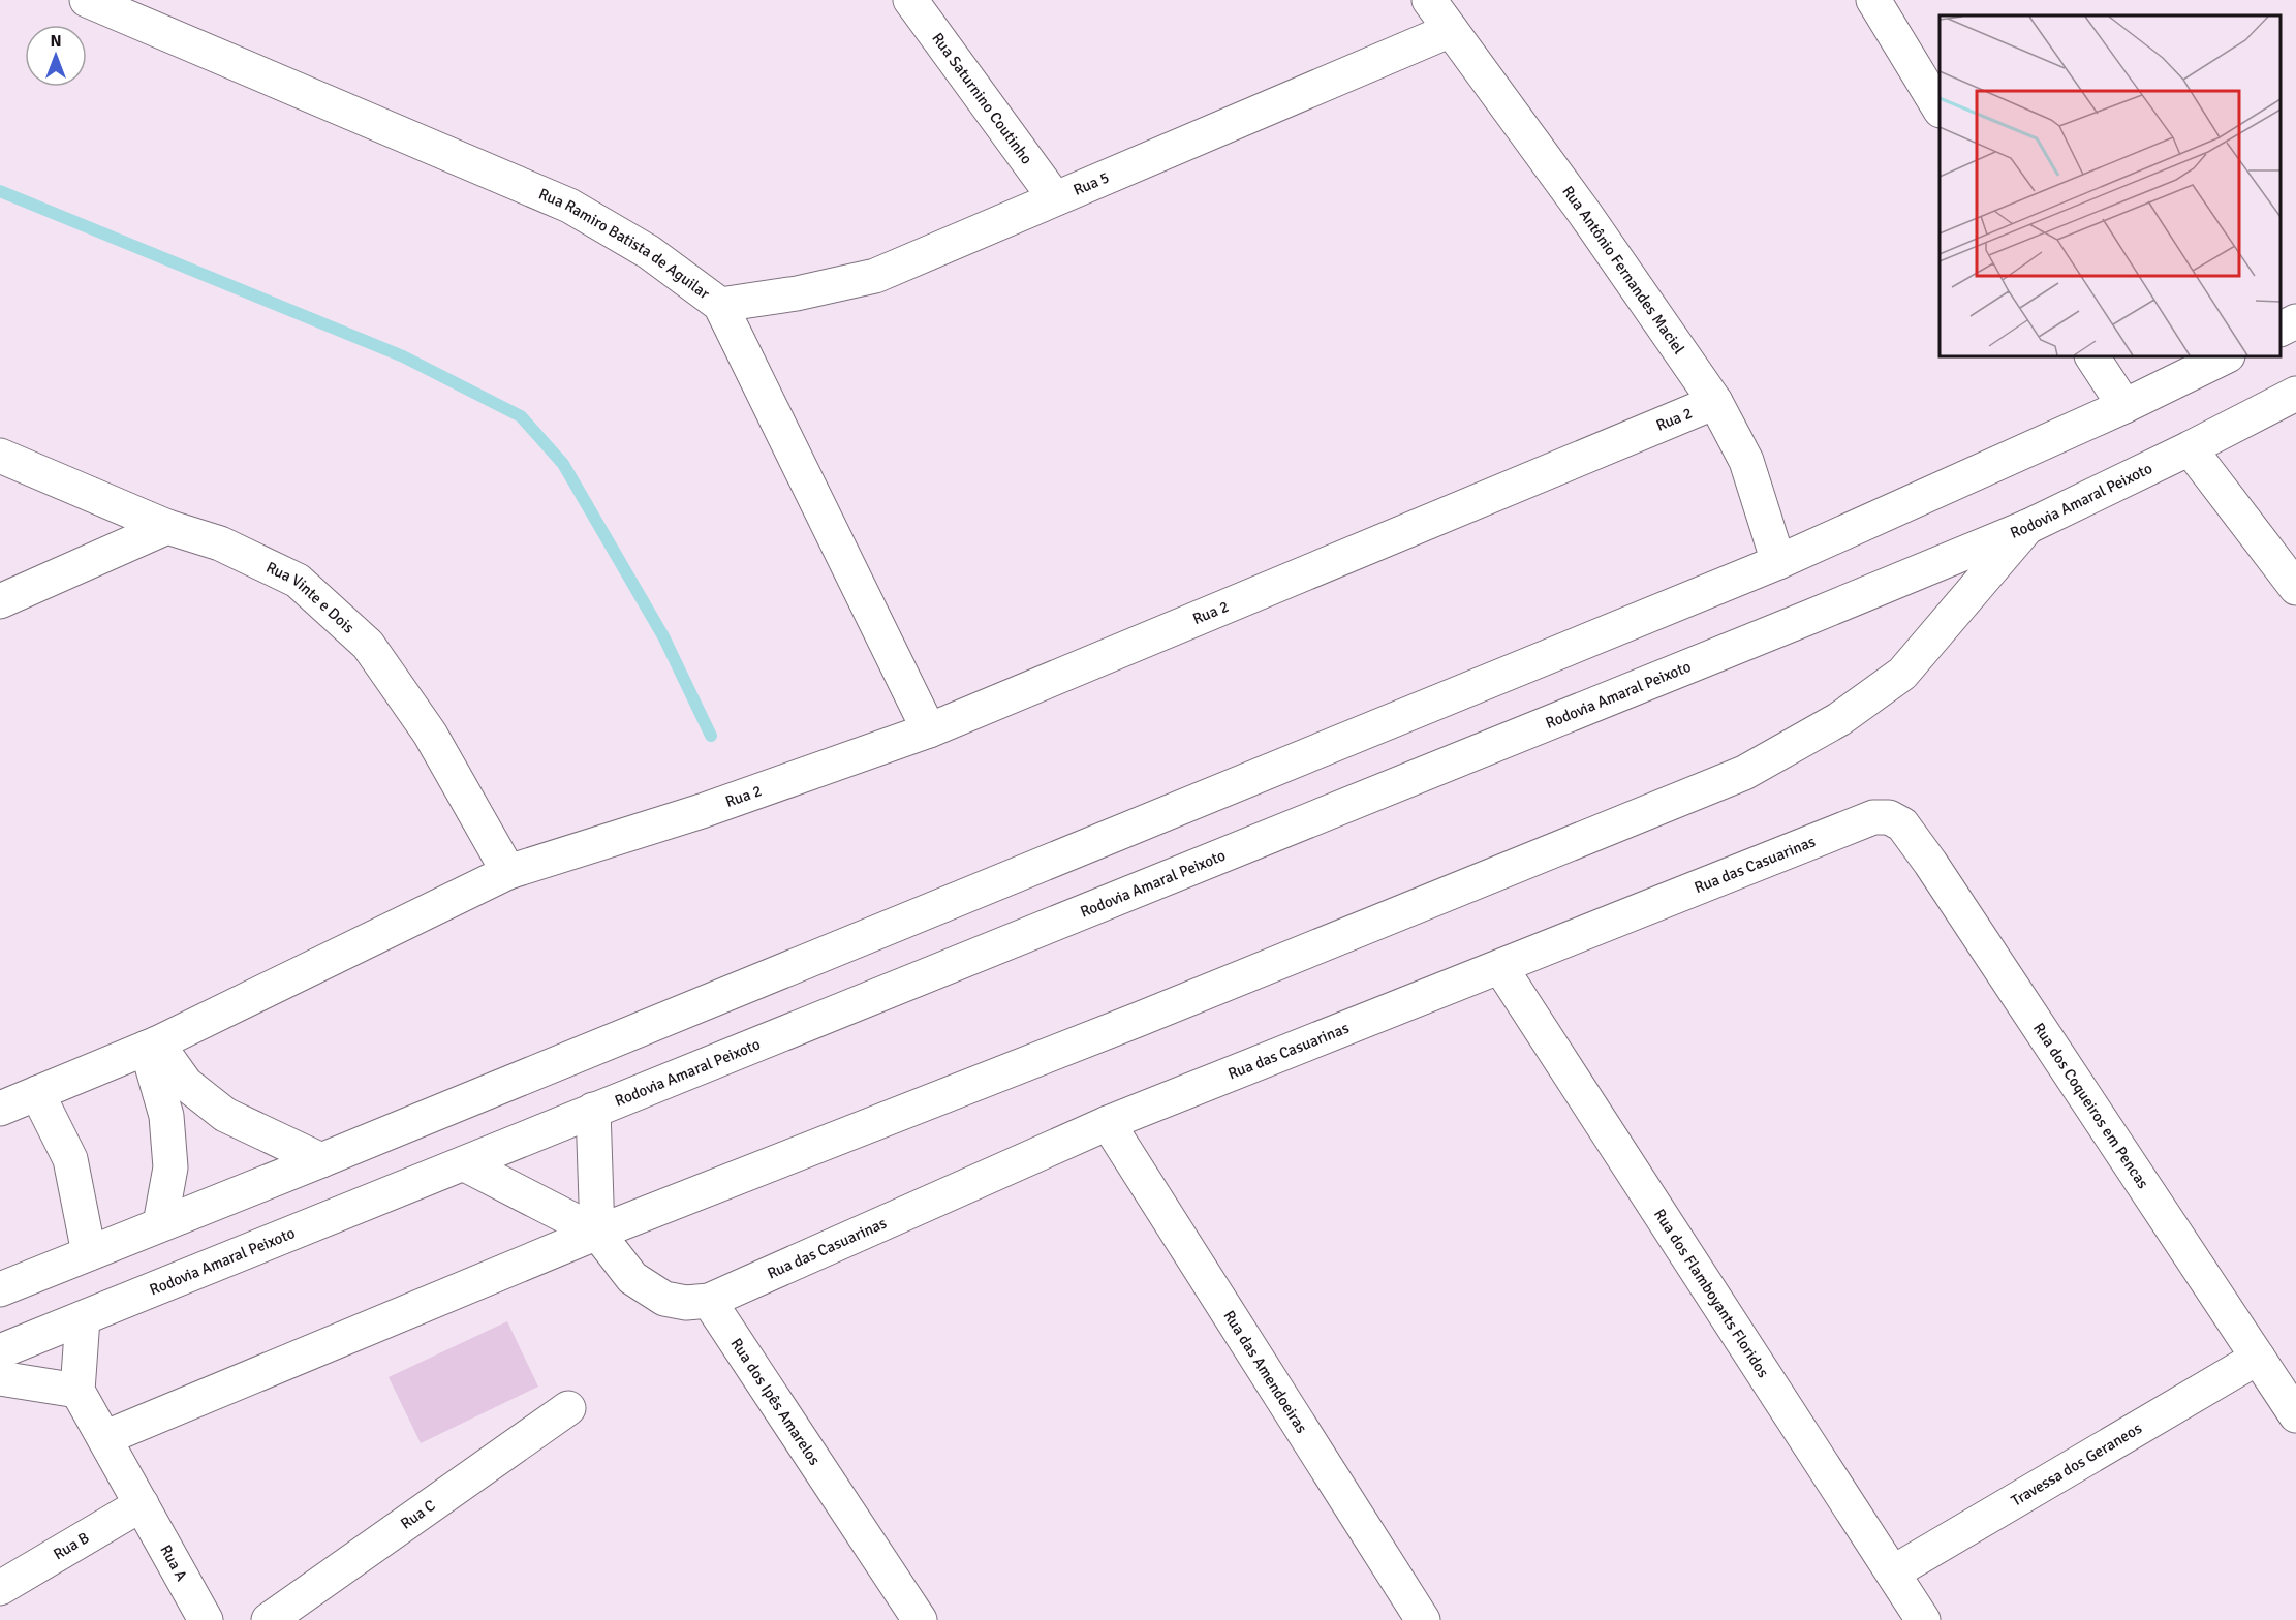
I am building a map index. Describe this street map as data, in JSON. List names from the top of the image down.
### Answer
{
  "streets": {
    "main road": [
      "Rua Saturnino Coutinho",
      "Rua 5",
      "Rua Ramiro Batista de Aguilar",
      "Rua Antônio Fernandes Maciel",
      "Rua 2",
      "Rodovia Amaral Peixoto",
      "Rua Vinte e Dois",
      "Rua das Casuarinas",
      "Rua dos Coqueiros em Pencas",
      "Rua dos Flamboyants Floridos",
      "Rua das Amendoeiras",
      "Rua dos Ipês Amarelos",
      "Travessa dos Geraneos",
      "Rua C",
      "Rua B",
      "Rua A"
    ]
  },
  "crossings": [
    ["Rua Saturnino Coutinho", "Rua 5"],
    ["Rua 5", "Rua Ramiro Batista de Aguilar"],
    ["Rua 5", "Rua Antônio Fernandes Maciel"],
    ["Rua Ramiro Batista de Aguilar", "Rua 2"],
    ["Rua Antônio Fernandes Maciel", "Rua 2"],
    ["Rua 2", "Rua Vinte e Dois"],
    ["Rua das Casuarinas", "Rua dos Coqueiros em Pencas"],
    ["Rua das Casuarinas", "Rua dos Flamboyants Floridos"],
    ["Rua das Casuarinas", "Rua das Amendoeiras"],
    ["Rua das Casuarinas", "Rua dos Ipês Amarelos"],
    ["Rua dos Coqueiros em Pencas", "Travessa dos Geraneos"],
    ["Rua dos Flamboyants Floridos", "Travessa dos Geraneos"],
    ["Rua B", "Rua A"]
  ],
  "north": "top"
}
